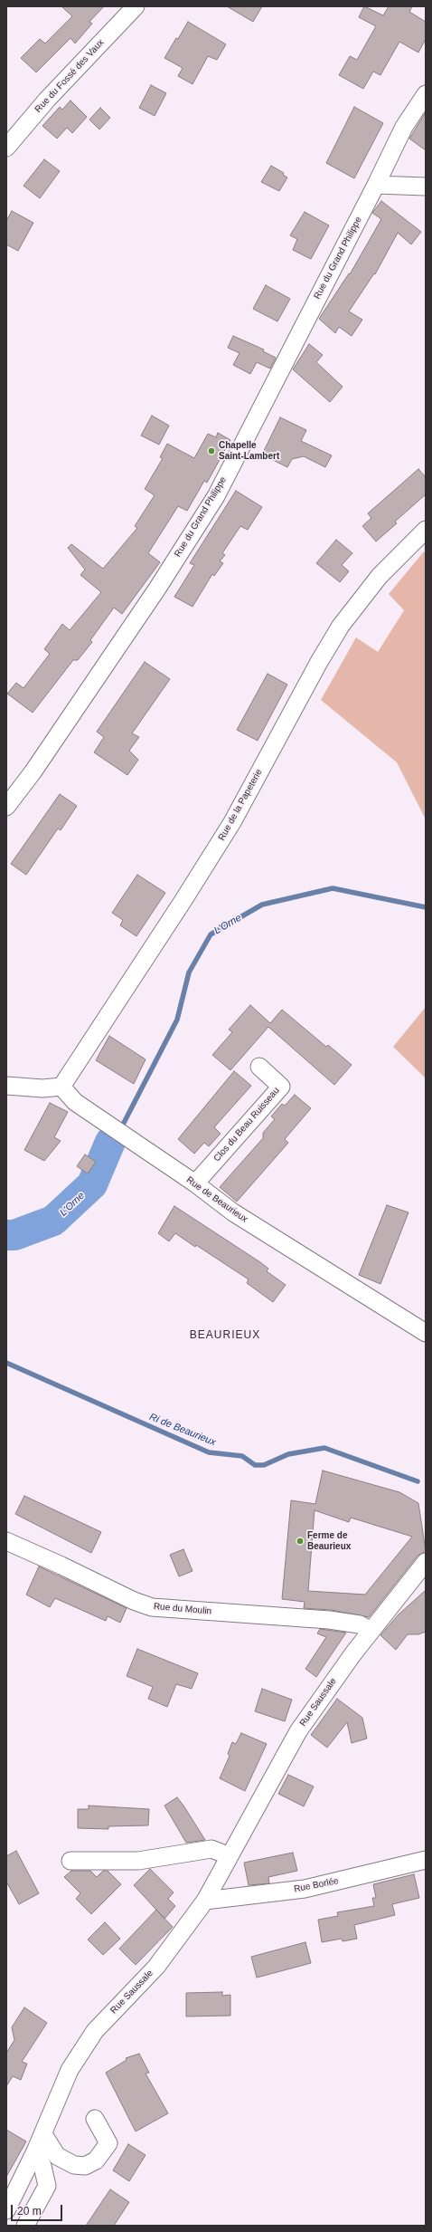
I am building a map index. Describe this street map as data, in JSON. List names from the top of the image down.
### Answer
{
  "streets": {
    "street": [
      "Rue du Fossé des Vaux",
      "Rue du Grand Philippe",
      "Rue de la Papeterie",
      "Clos du Beau Ruisseau",
      "Rue de Beaurieux",
      "Rue du Moulin",
      "Rue Saussale",
      "Rue Borlée"
    ]
  },
  "crossings": [
    ["Rue de la Papeterie", "Rue de Beaurieux"],
    ["Clos du Beau Ruisseau", "Rue de Beaurieux"],
    ["Rue du Moulin", "Rue Saussale"],
    ["Rue Saussale", "Rue Borlée"]
  ],
  "districts": ["BEAURIEUX"],
  "water": ["L'Orne", "Ri de Beaurieux"],
  "places": ["Chapelle Saint-Lambert", "Ferme de Beaurieux"],
  "scale_bar": "20 m"
}
